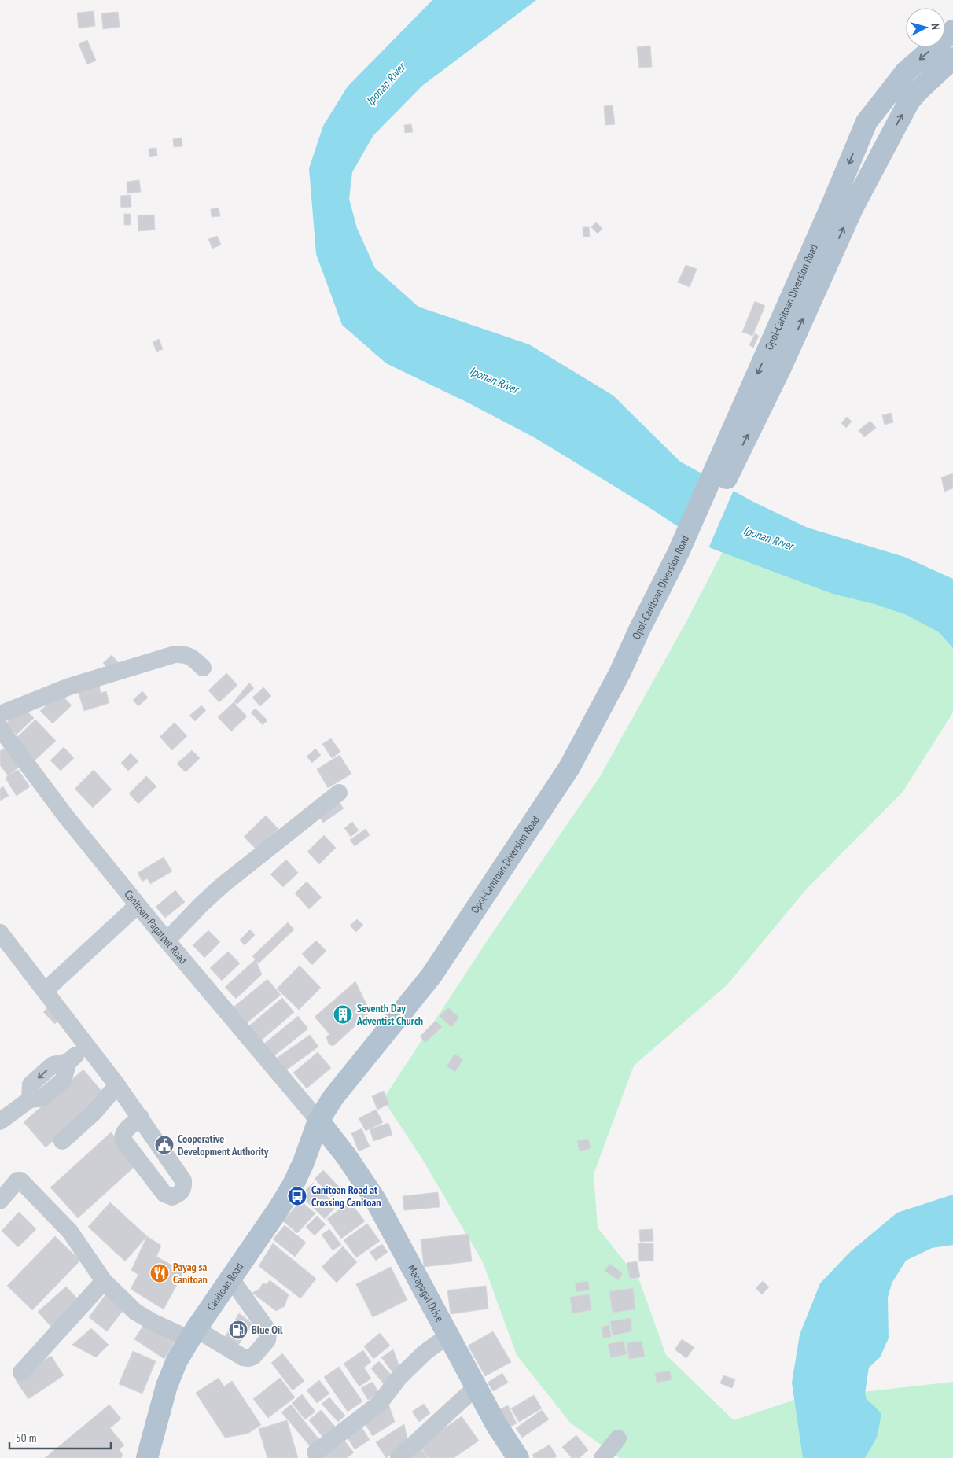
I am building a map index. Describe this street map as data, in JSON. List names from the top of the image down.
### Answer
{
  "streets": {
    "main road": ["Opol-Canitoan Diversion Road", "Canitoan Road", "Macapagal Drive"],
    "street": ["Canitoan-Pagatpat Road"]
  },
  "crossings": [
    ["Opol-Canitoan Diversion Road", "Canitoan-Pagatpat Road"],
    ["Opol-Canitoan Diversion Road", "Canitoan Road"],
    ["Opol-Canitoan Diversion Road", "Macapagal Drive"],
    ["Canitoan-Pagatpat Road", "Canitoan Road"],
    ["Canitoan-Pagatpat Road", "Macapagal Drive"],
    ["Canitoan Road", "Macapagal Drive"]
  ],
  "water": ["Iponan River"],
  "places": {
    "building": ["Seventh Day Adventist Church"],
    "public building": ["Cooperative Development Authority"],
    "bus stop": ["Canitoan Road at Crossing Canitoan"],
    "restaurant": ["Payag sa Canitoan"],
    "fuel station": ["Blue Oil"]
  },
  "scale_bar": "50 m",
  "north": "right"
}
